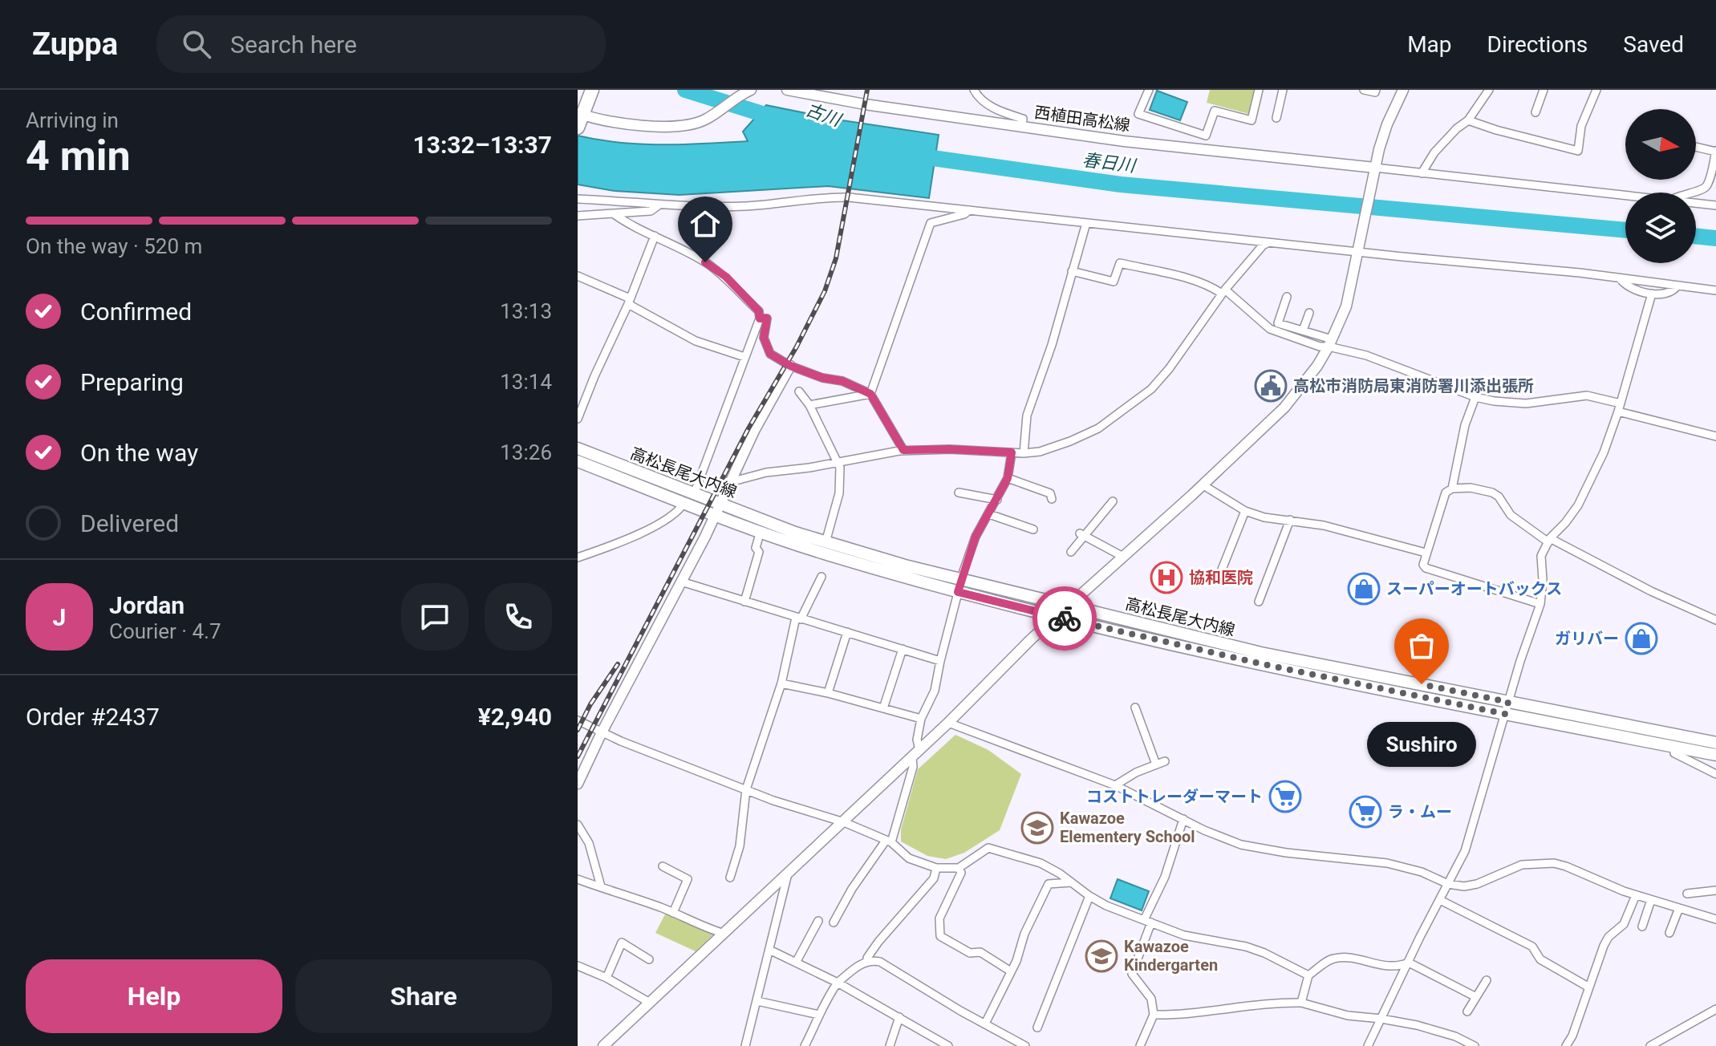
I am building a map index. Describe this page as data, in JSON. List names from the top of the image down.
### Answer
{
  "streets": {
    "main road": ["高松長尾大内線"],
    "street": ["西植田高松線"]
  },
  "water": ["古川", "春日川"],
  "places": {
    "public building": ["高松市消防局東消防署川添出張所"],
    "hospital": ["協和医院"],
    "shop": ["スーパーオートバックス", "ガリバー"],
    "other": ["Sushiro"],
    "supermarket": ["コストトレーダーマート", "ラ・ムー"],
    "school or university": ["Kawazoe Elementery School", "Kawazoe Kindergarten"]
  },
  "north": "right",
  "page": {
    "header": "Zuppa",
    "search": "Search here",
    "nav": ["Map", "Directions", "Saved"],
    "heading": ["4 min", "Arriving in", "13:32–13:37"],
    "panel": [
      "Jordan",
      "Courier · 4.7",
      "Order #2437",
      "¥2,940"
    ],
    "bar": "On the way · 520 m",
    "list": [
      ["Confirmed", "13:13"],
      ["Preparing", "13:14"],
      ["On the way", "13:26"],
      "Delivered"
    ],
    "round": "J",
    "bubble": "Sushiro",
    "buttons": ["Help", "Share"]
  }
}
